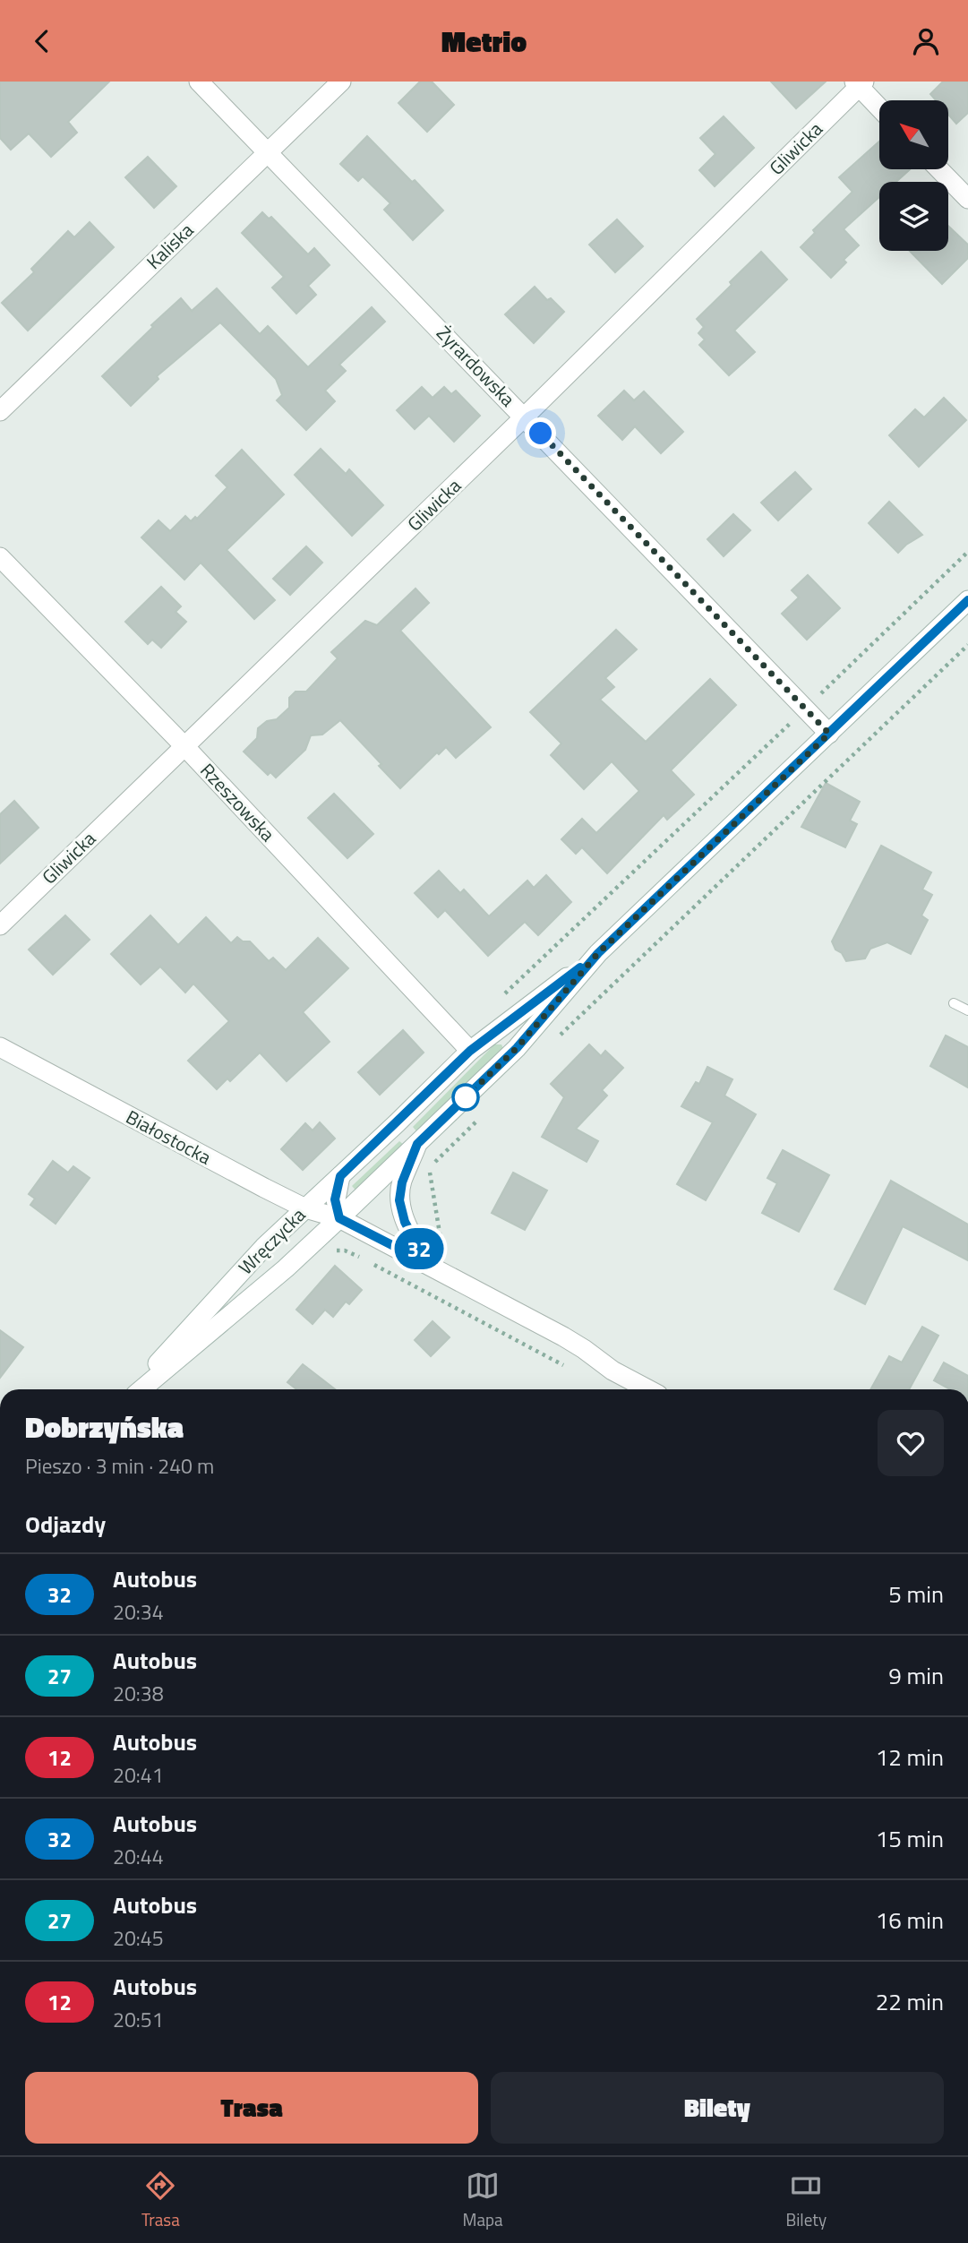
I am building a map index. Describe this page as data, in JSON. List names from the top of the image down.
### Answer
{
  "streets": {
    "street": [
      "Gliwicka",
      "Kaliska",
      "Żyrardowska",
      "Rzeszowska",
      "Białostocka",
      "Wręczycka"
    ]
  },
  "crossings": [
    ["Gliwicka", "Żyrardowska"],
    ["Gliwicka", "Rzeszowska"],
    ["Kaliska", "Żyrardowska"],
    ["Żyrardowska", "Wręczycka"],
    ["Rzeszowska", "Wręczycka"],
    ["Białostocka", "Wręczycka"]
  ],
  "lines": ["bus line 32"],
  "north": "top left",
  "page": {
    "header": "Metrio",
    "on_map": "32",
    "heading": [
      ["Dobrzyńska", "Pieszo · 3 min · 240 m"],
      "Odjazdy"
    ],
    "list": [
      {
        "mark": "32",
        "name": "Autobus",
        "note": "20:34",
        "value": "5 min"
      },
      {
        "mark": "27",
        "name": "Autobus",
        "note": "20:38",
        "value": "9 min"
      },
      {
        "mark": "12",
        "name": "Autobus",
        "note": "20:41",
        "value": "12 min"
      },
      {
        "mark": "32",
        "name": "Autobus",
        "note": "20:44",
        "value": "15 min"
      },
      {
        "mark": "27",
        "name": "Autobus",
        "note": "20:45",
        "value": "16 min"
      },
      {
        "mark": "12",
        "name": "Autobus",
        "note": "20:51",
        "value": "22 min"
      }
    ],
    "buttons": ["Trasa", "Bilety"],
    "tabs": ["Trasa", "Mapa", "Bilety"]
  }
}
